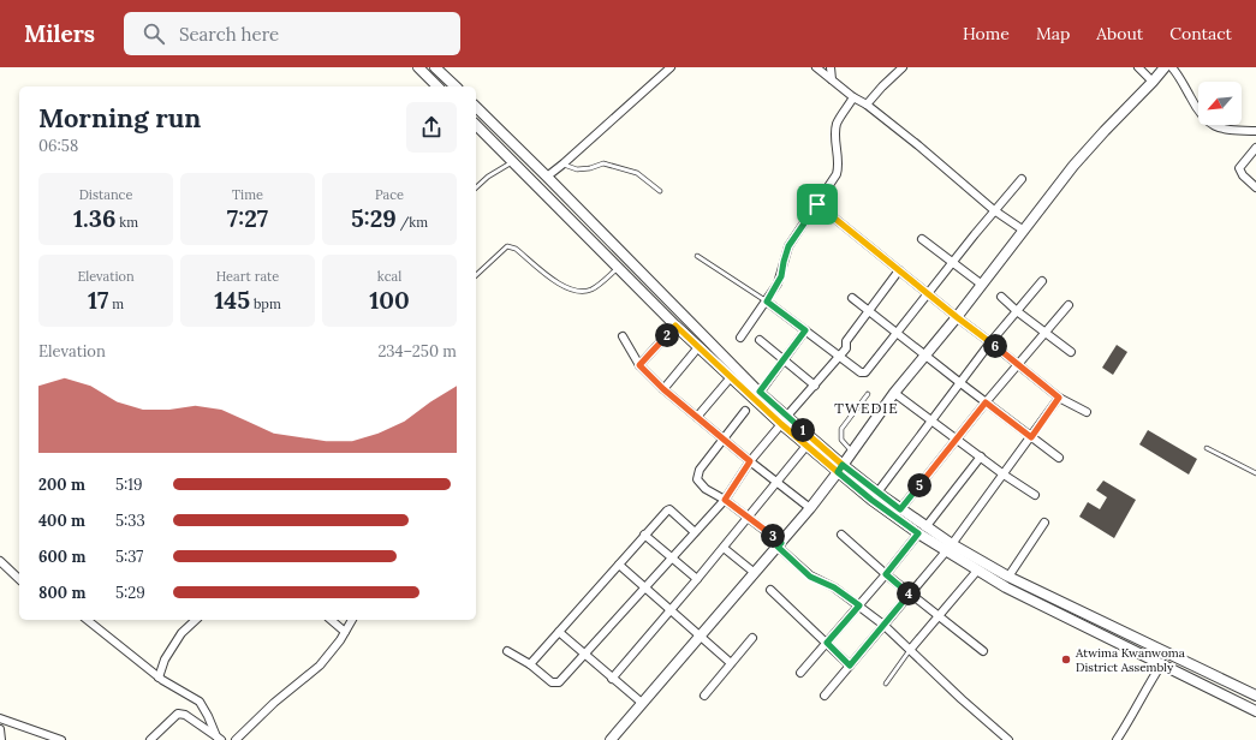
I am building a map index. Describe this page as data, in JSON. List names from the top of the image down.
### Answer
{
  "districts": ["TWEDIE"],
  "places": ["Atwima Kwanwoma District Assembly"],
  "north": "bottom left",
  "page": {
    "header": "Milers",
    "search": "Search here",
    "nav": [
      "Home",
      "Map",
      "About",
      "Contact"
    ],
    "heading": ["Morning run", "06:58"],
    "stats": [
      ["Distance", "1.36 km"],
      ["Time", "7:27"],
      ["Pace", "5:29 /km"],
      ["Elevation", "17 m"],
      ["Heart rate", "145 bpm"],
      ["kcal", "100"]
    ],
    "pins": [
      "2",
      "6",
      "1",
      "5",
      "3",
      "4"
    ],
    "chart": ["Elevation", "234–250 m"],
    "list": [
      {
        "name": "200 m",
        "note": "5:19"
      },
      {
        "name": "400 m",
        "note": "5:33"
      },
      {
        "name": "600 m",
        "note": "5:37"
      },
      {
        "name": "800 m",
        "note": "5:29"
      }
    ]
  }
}
